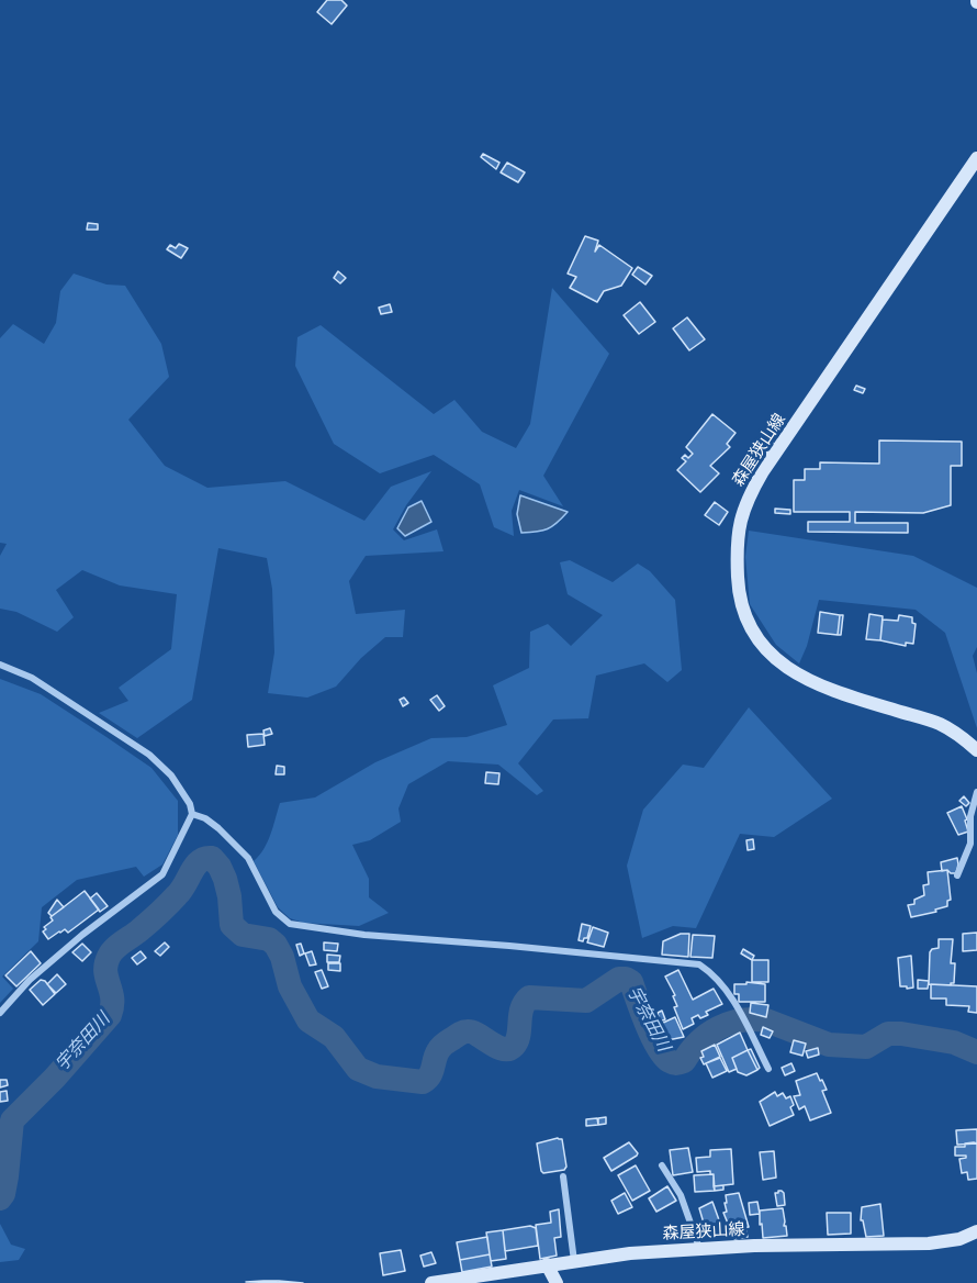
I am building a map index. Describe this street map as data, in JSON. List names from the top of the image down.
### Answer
{
  "streets": {
    "main road": ["森屋狭山線"]
  },
  "water": ["宇奈田川"]
}
